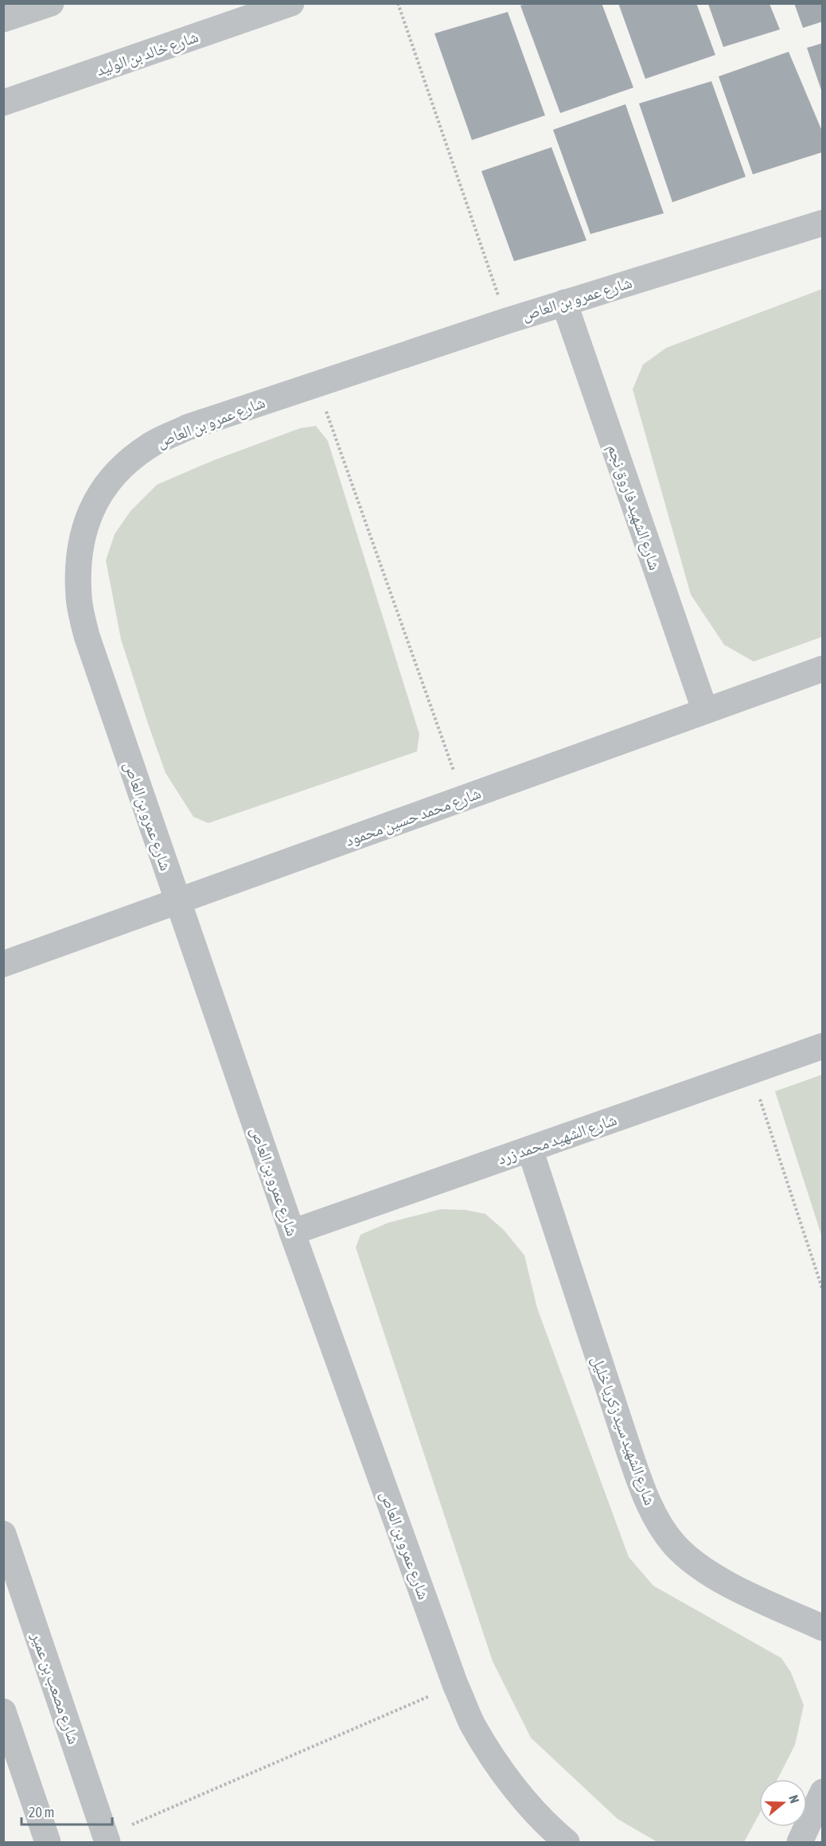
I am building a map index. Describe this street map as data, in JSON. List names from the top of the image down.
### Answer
{
  "streets": {
    "street": [
      "شارع خالد بن الوليد",
      "شارع عمرو بن العاص",
      "شارع الشهيد فاروق نجم",
      "شارع محمد حسين محمود",
      "شارع الشهيد محمد زرد",
      "شارع الشهيد سيد زكريا خليل",
      "شارع مصعب بن عمير"
    ]
  },
  "crossings": [
    ["شارع عمرو بن العاص", "شارع الشهيد فاروق نجم"],
    ["شارع عمرو بن العاص", "شارع محمد حسين محمود"],
    ["شارع عمرو بن العاص", "شارع الشهيد محمد زرد"],
    ["شارع الشهيد فاروق نجم", "شارع محمد حسين محمود"],
    ["شارع الشهيد محمد زرد", "شارع الشهيد سيد زكريا خليل"]
  ],
  "scale_bar": "20 m",
  "north": "right"
}
